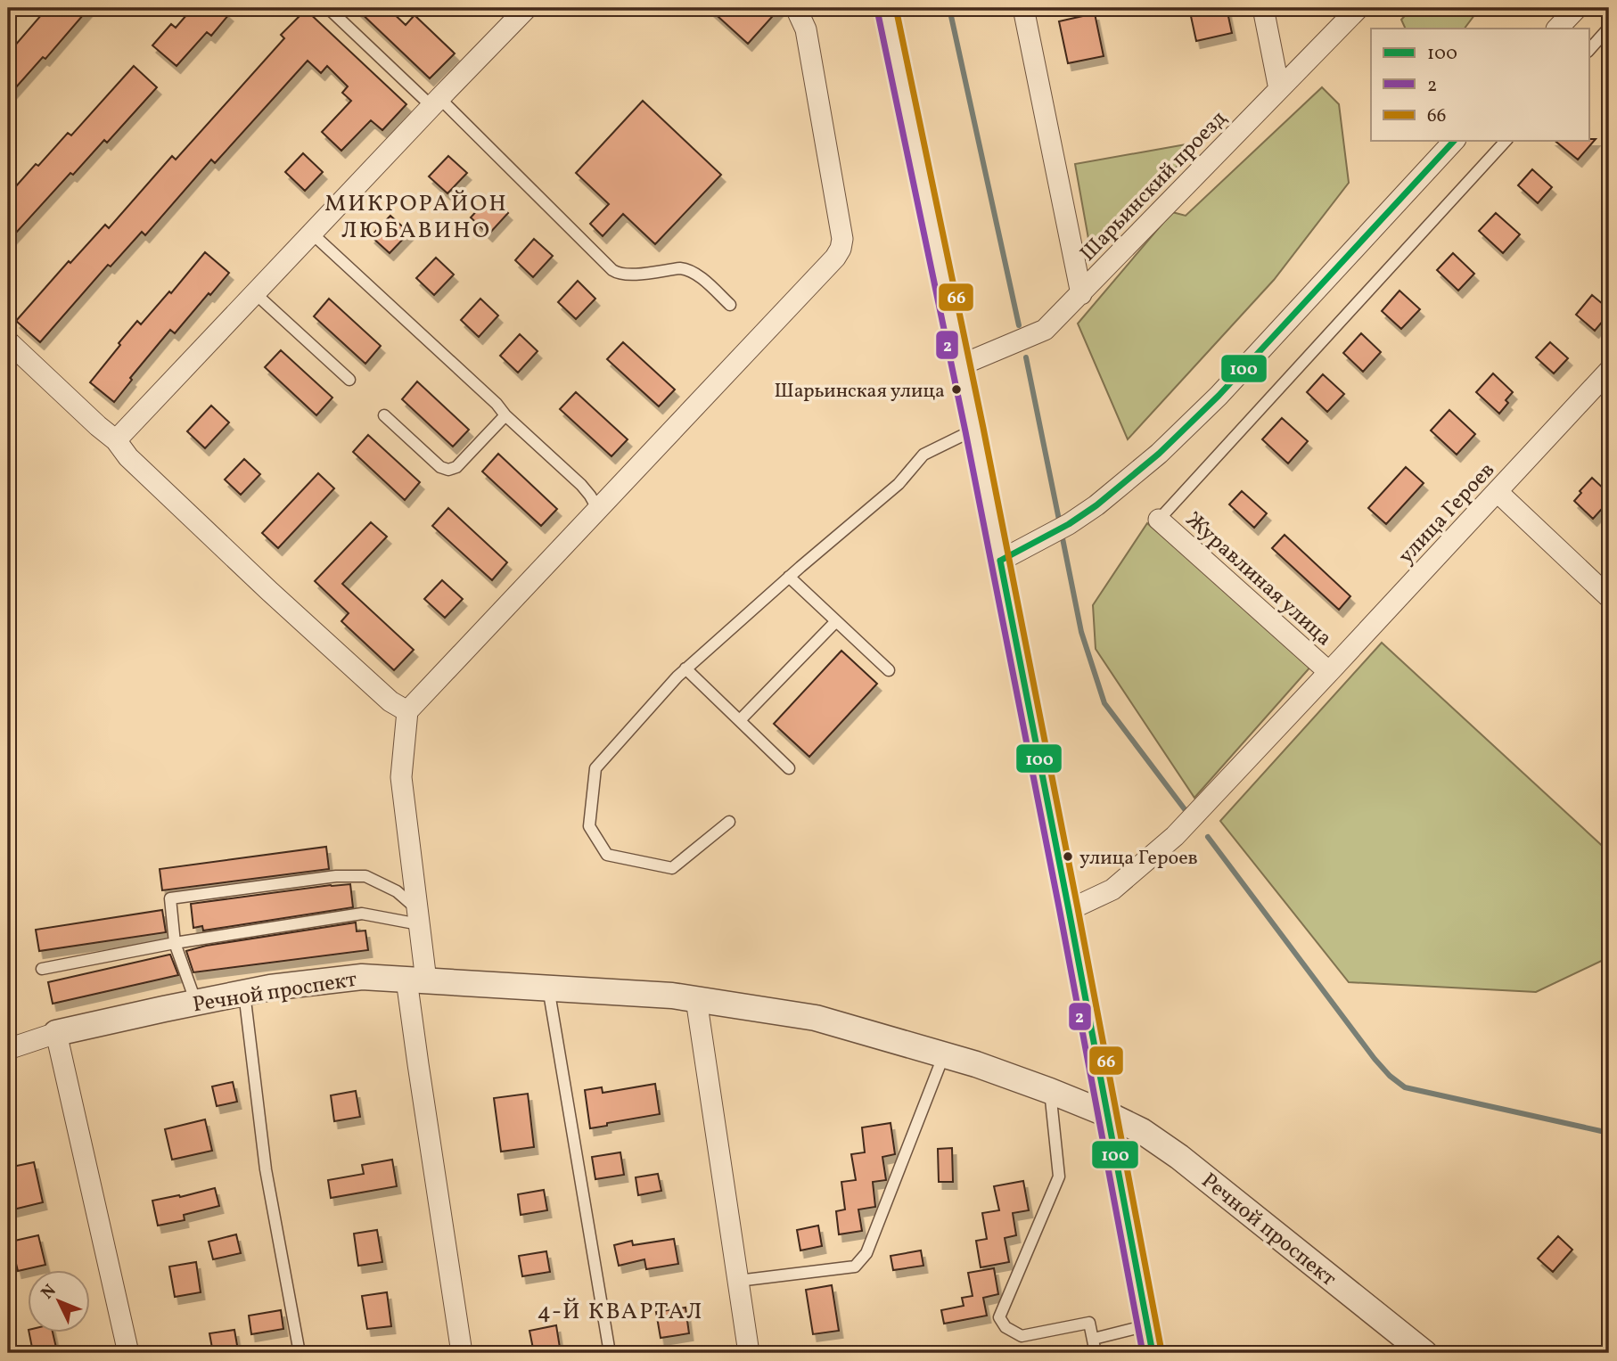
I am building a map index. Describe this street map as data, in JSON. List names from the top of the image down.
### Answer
{
  "streets": {
    "street": [
      "Шарьинский проезд",
      "улица Героев",
      "Журавлиная улица",
      "Речной проспект"
    ]
  },
  "crossings": [
    ["улица Героев", "Журавлиная улица"]
  ],
  "districts": ["МИКРОРАЙОН ЛЮБАВИНО", "4-Й КВАРТАЛ"],
  "places": ["Шарьинская улица", "улица Героев"],
  "lines": ["transit line 66", "transit line 2", "transit line 100"],
  "legend": ["100", "2", "66"],
  "north": "top left"
}
